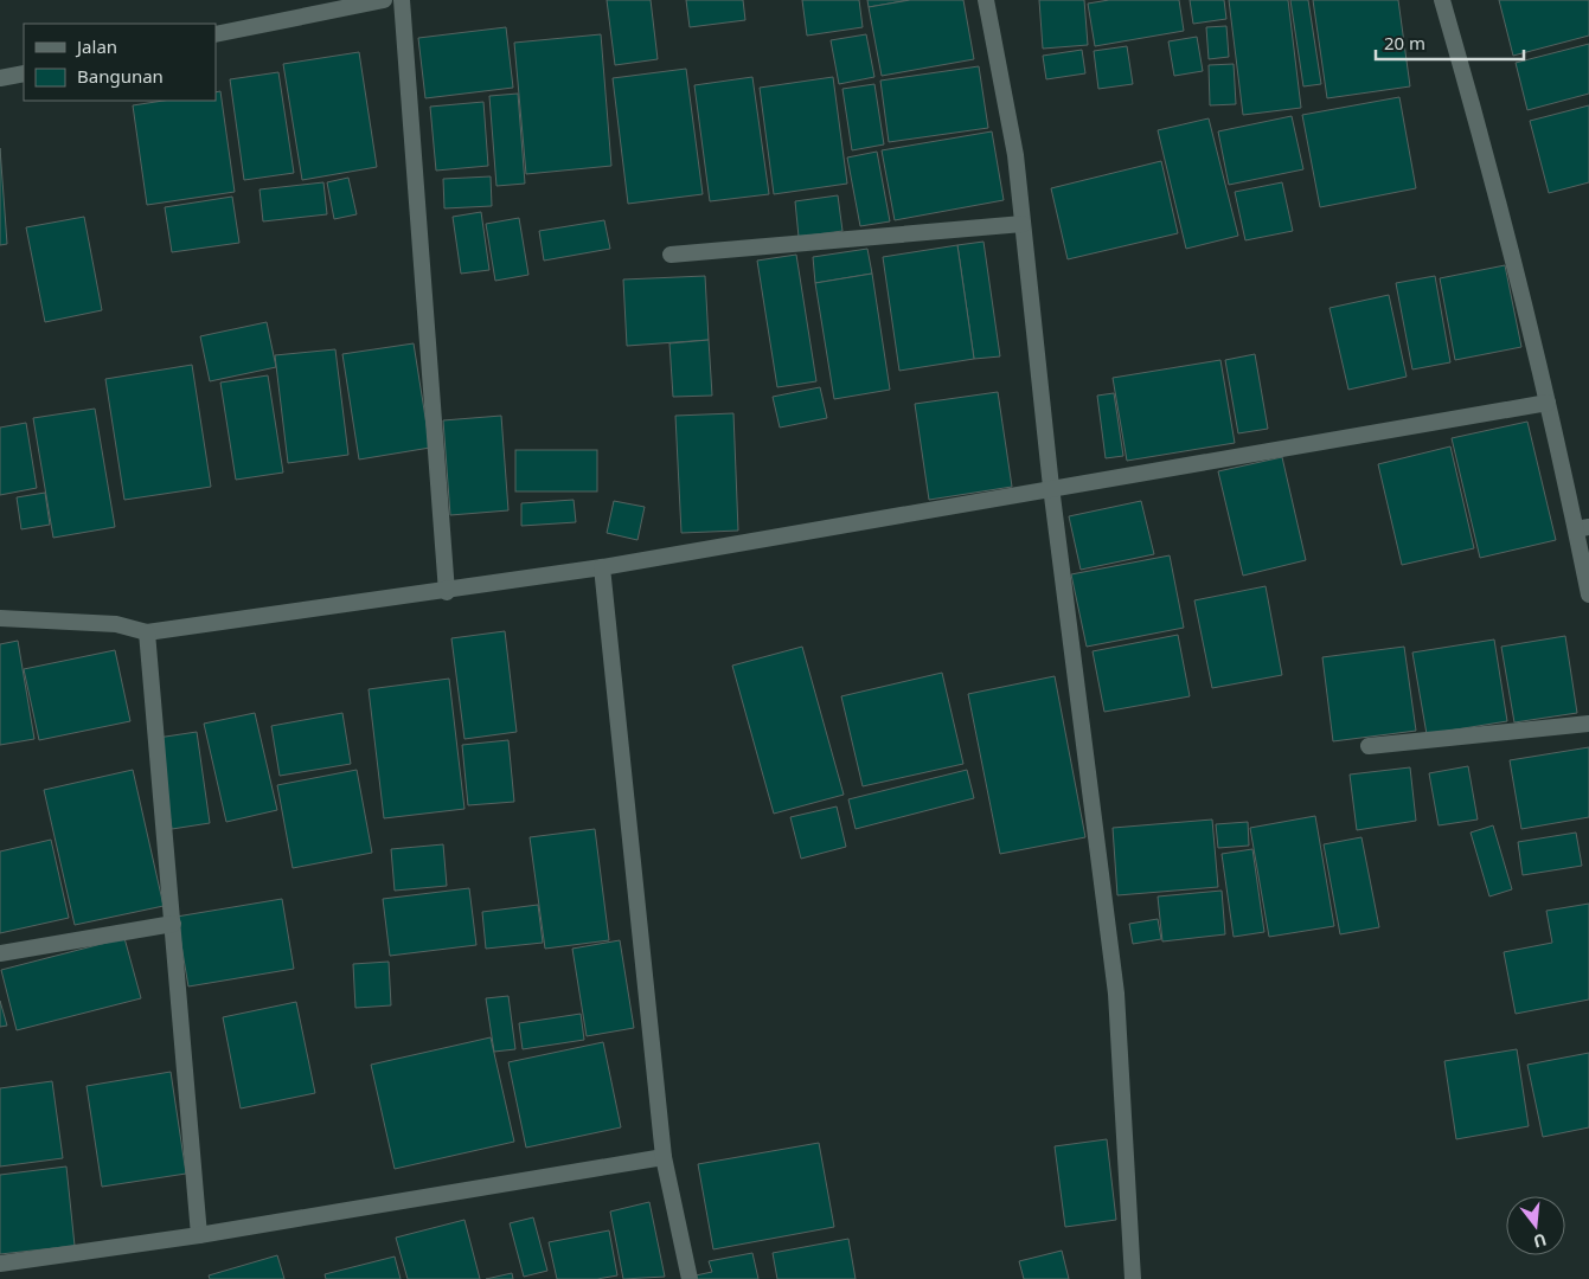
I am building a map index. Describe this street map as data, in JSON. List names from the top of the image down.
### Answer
{
  "legend": ["Jalan", "Bangunan"],
  "scale_bar": "20 m",
  "north": "bottom"
}
